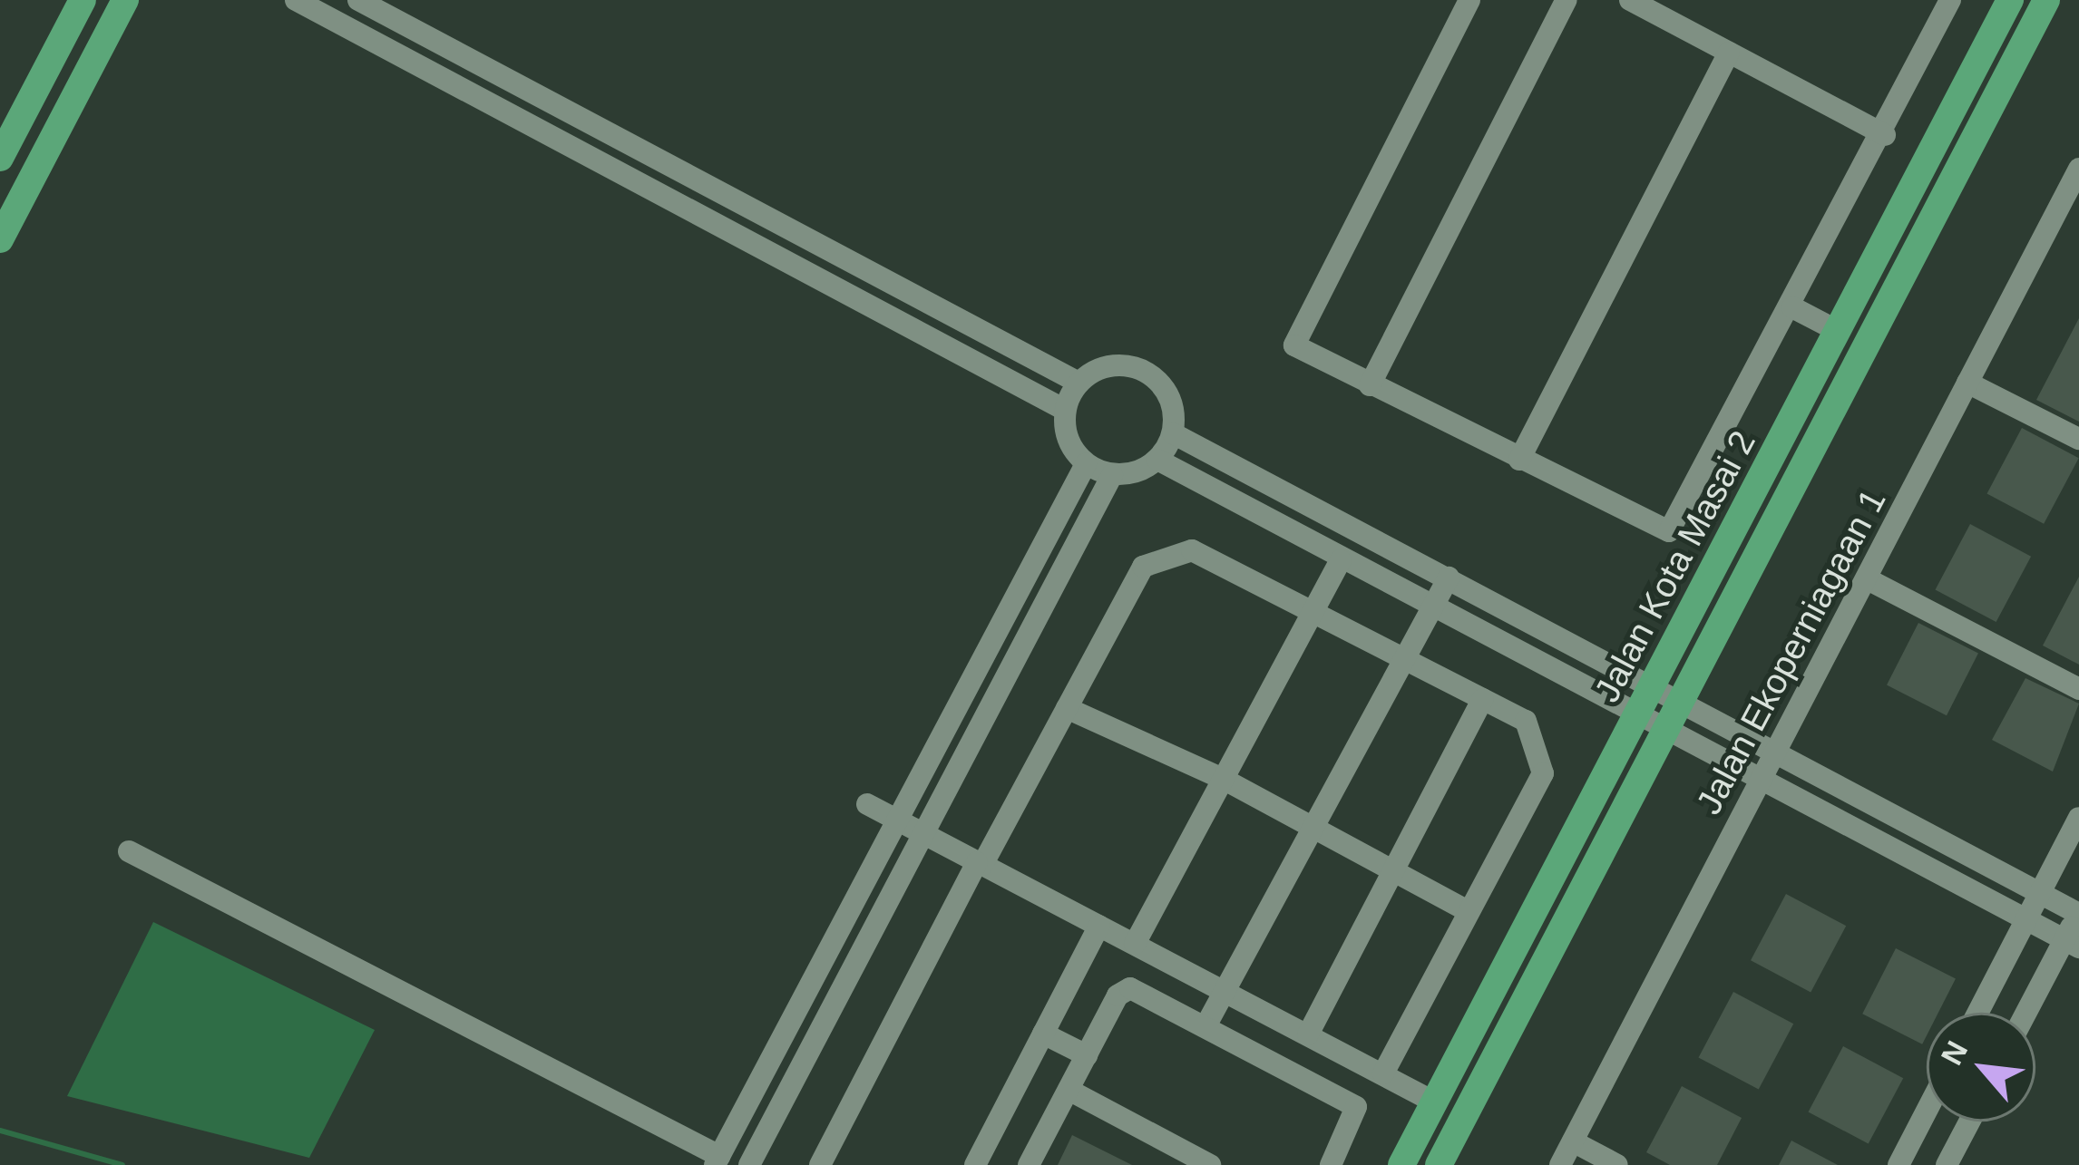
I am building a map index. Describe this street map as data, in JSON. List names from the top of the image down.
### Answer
{
  "streets": {
    "main road": ["Jalan Kota Masai 2"],
    "street": ["Jalan Ekoperniagaan 1"]
  },
  "north": "top left"
}
